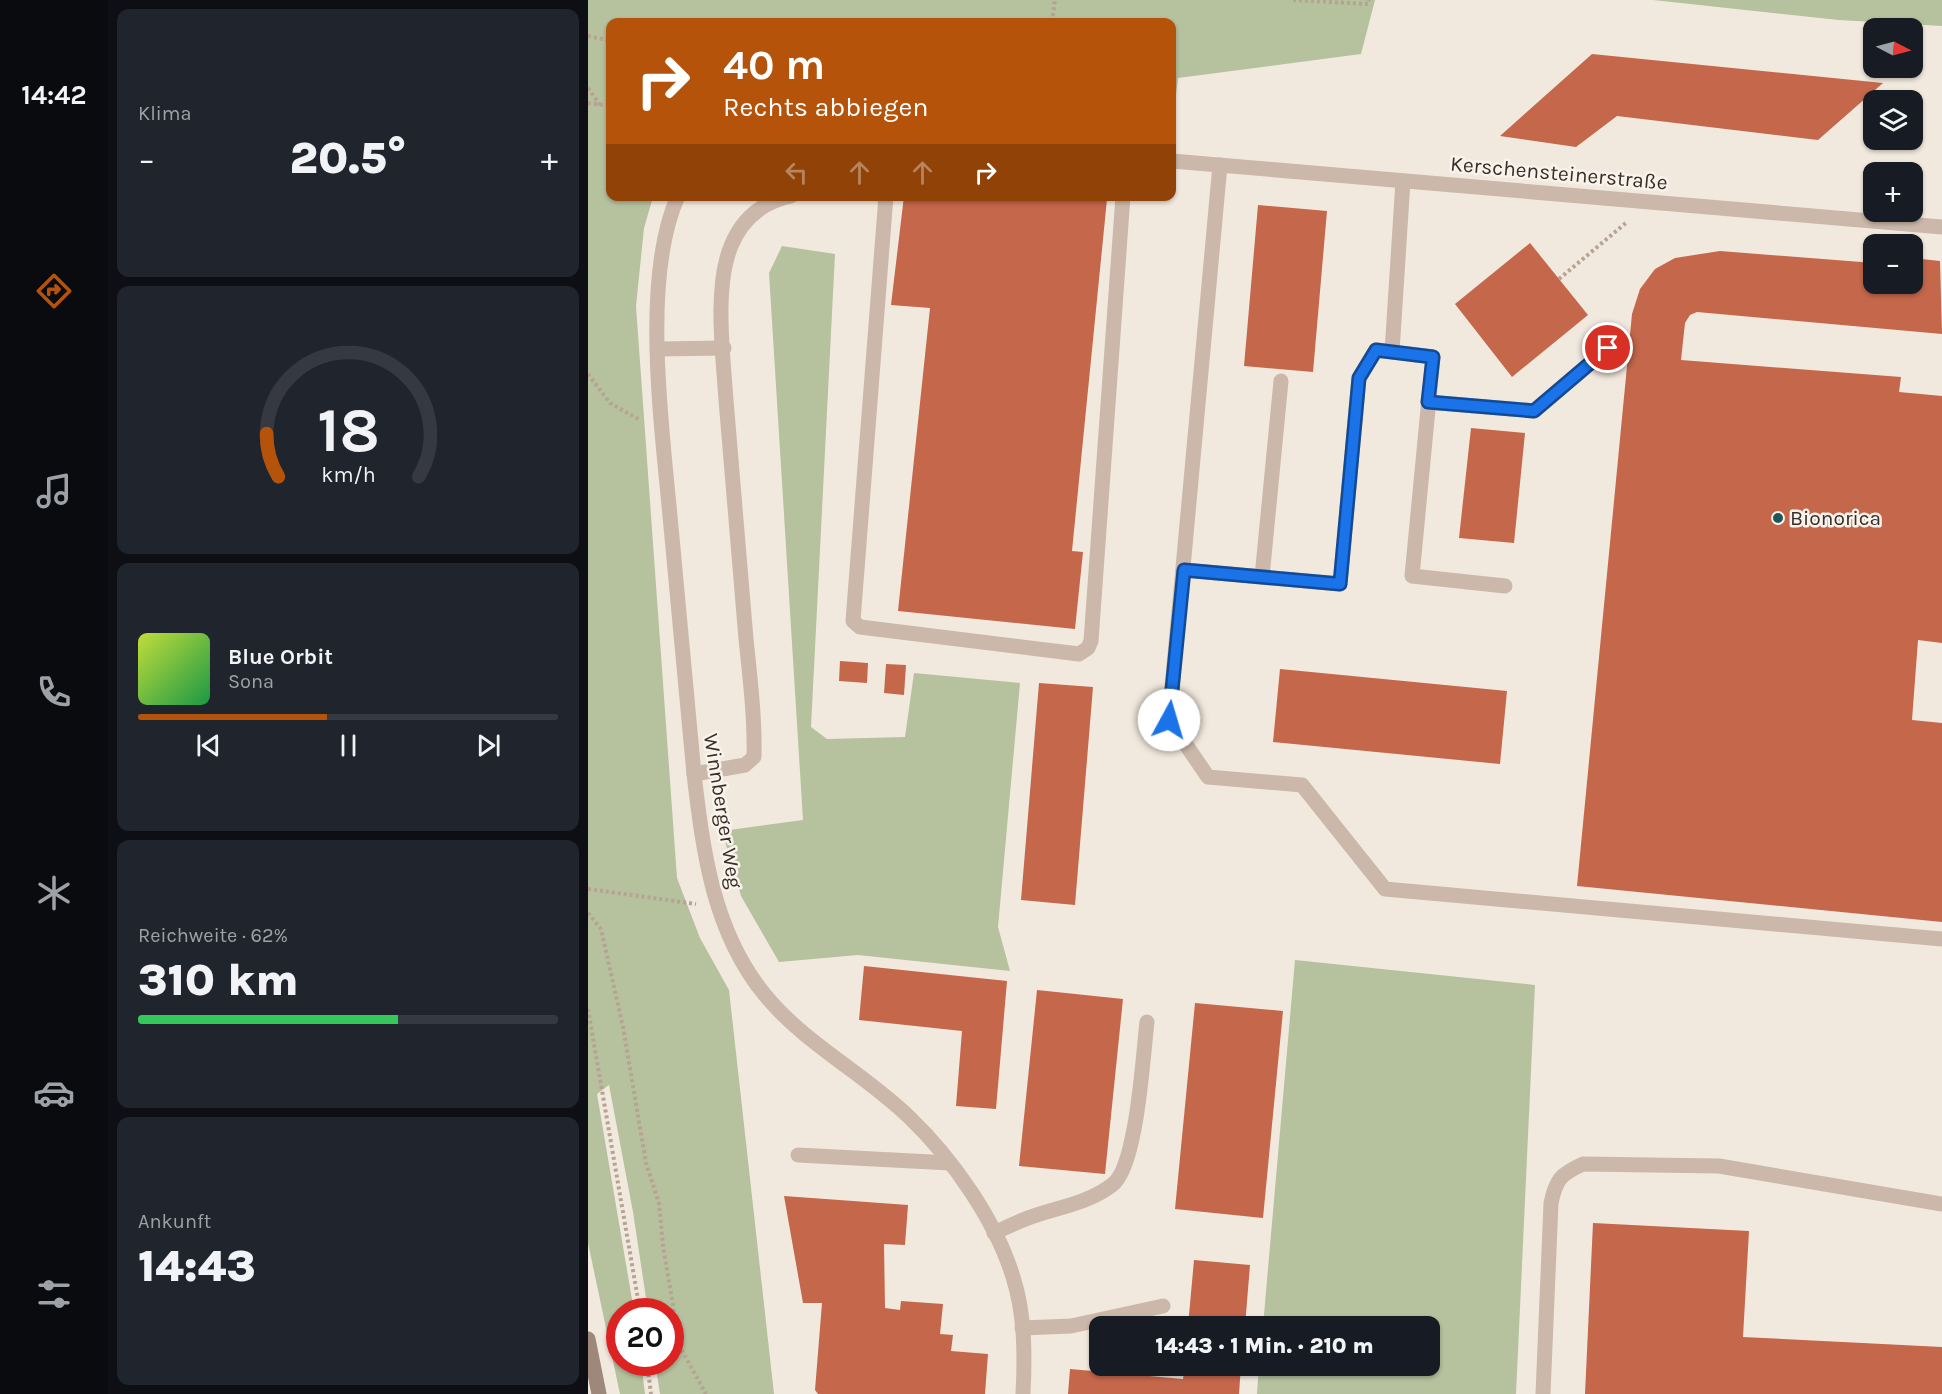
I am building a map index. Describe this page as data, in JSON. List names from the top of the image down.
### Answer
{
  "streets": {
    "street": ["Kerschensteinerstraße", "Winnberger Weg"]
  },
  "places": ["Bionorica"],
  "north": "right",
  "page": {
    "tabs": "14:42",
    "tile": [
      "Klima",
      ["Reichweite · 62%", "310 km"],
      ["Ankunft", "14:43"]
    ],
    "map_buttons": ["+", "−"],
    "turn": ["40 m", "Rechts abbiegen"],
    "heat": ["−", "20.5°", "+"],
    "song": ["Blue Orbit", "Sona"],
    "limit": "20",
    "trip": "14:43 · 1 Min. · 210 m",
    "gauge": ["18", "km/h"]
  }
}
